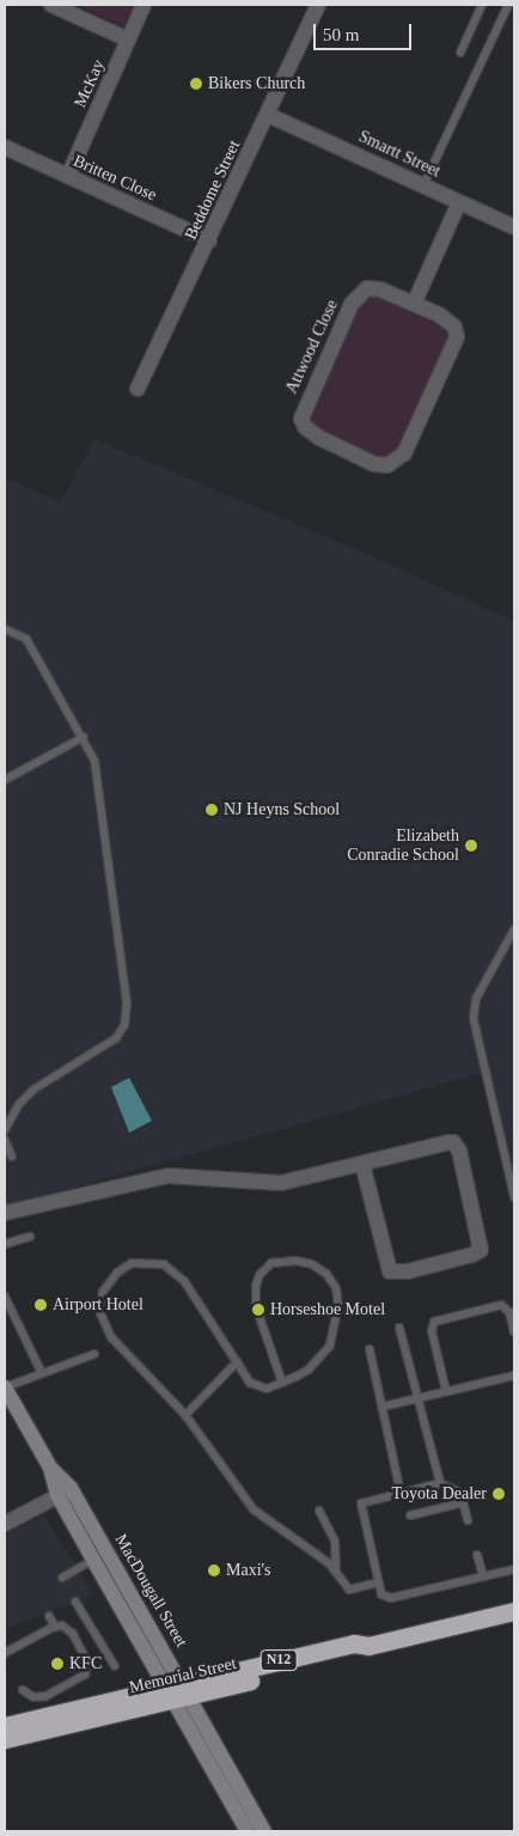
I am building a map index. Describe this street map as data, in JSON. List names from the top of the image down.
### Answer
{
  "streets": {
    "highway": ["N12", "Memorial Street"],
    "street": [
      "McKay",
      "Smartt Street",
      "Britten Close",
      "Beddome Street",
      "Attwood Close",
      "MacDougall Street"
    ]
  },
  "crossings": [
    ["McKay", "Britten Close"],
    ["Smartt Street", "Beddome Street"],
    ["Britten Close", "Beddome Street"],
    ["MacDougall Street", "Memorial Street"]
  ],
  "places": [
    "Bikers Church",
    "NJ Heyns School",
    "Elizabeth Conradie School",
    "Airport Hotel",
    "Horseshoe Motel",
    "Toyota Dealer",
    "Maxi's",
    "KFC"
  ],
  "scale_bar": "50 m"
}
